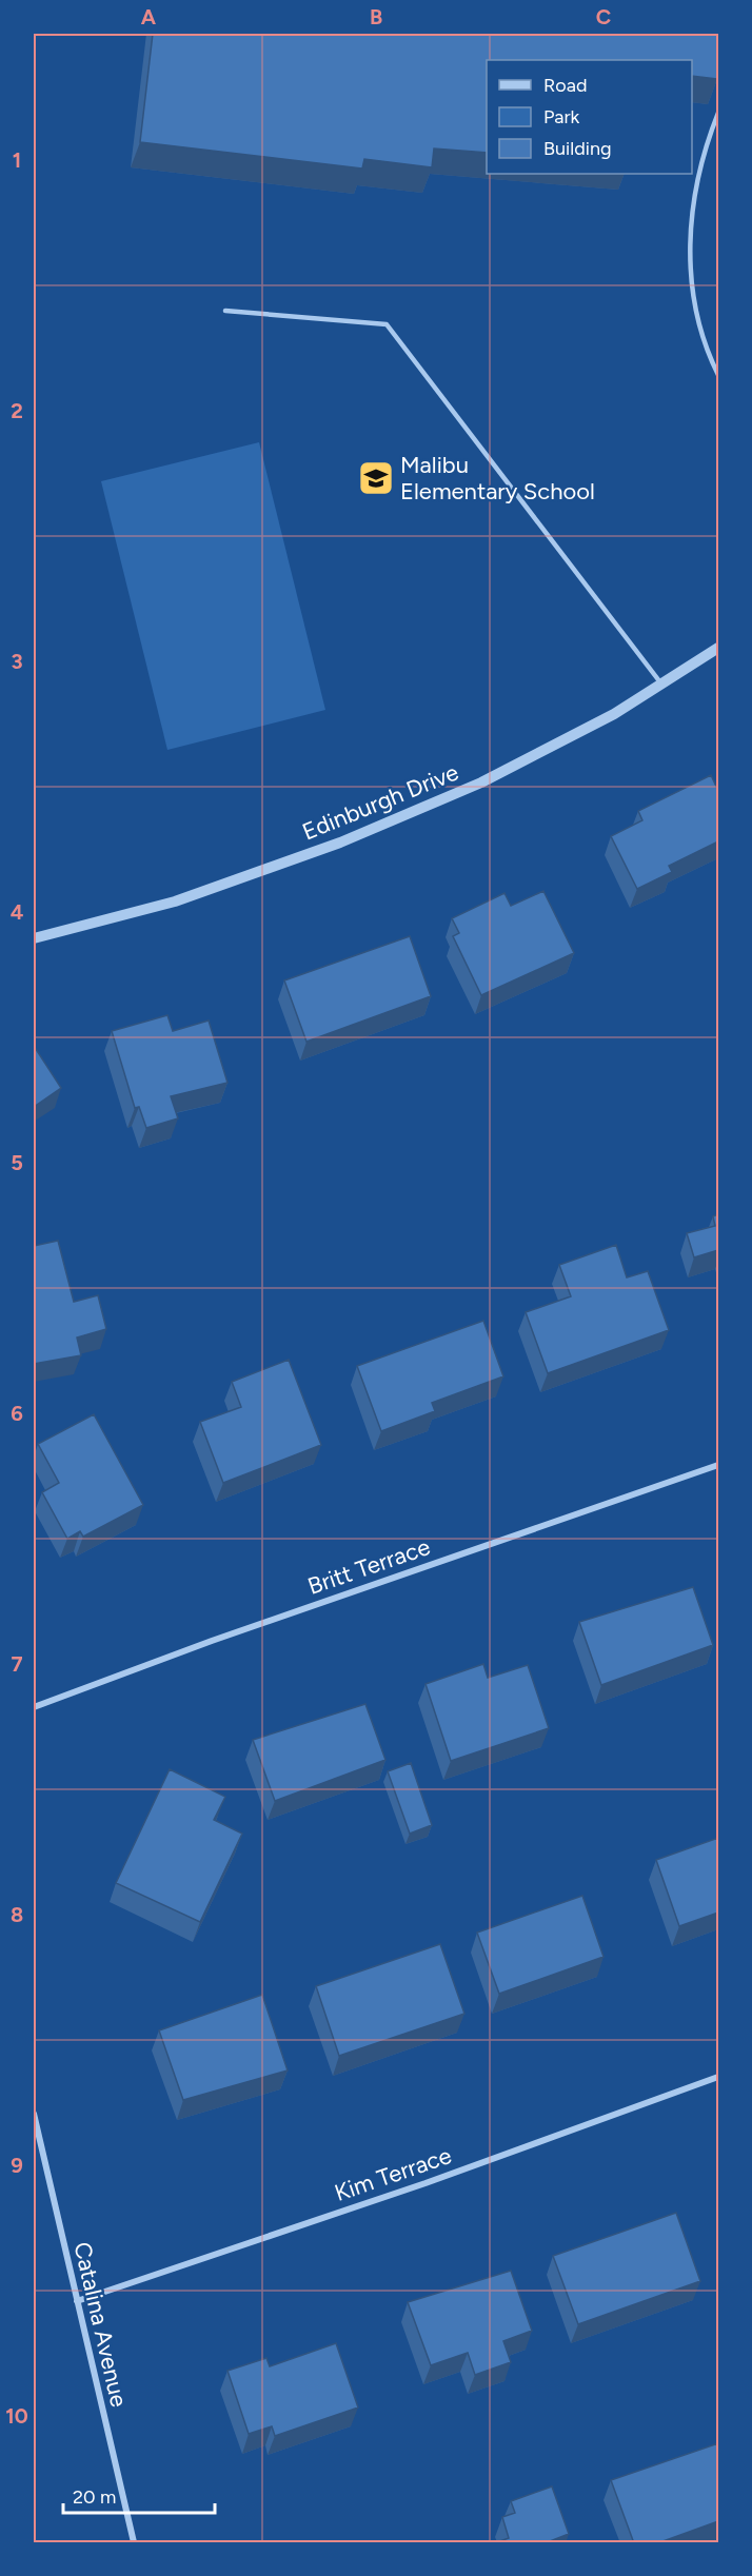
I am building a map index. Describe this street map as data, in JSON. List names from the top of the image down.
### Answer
{
  "streets": {
    "street": [
      "Edinburgh Drive",
      "Britt Terrace",
      "Kim Terrace",
      "Catalina Avenue"
    ]
  },
  "crossings": [
    ["Kim Terrace", "Catalina Avenue"]
  ],
  "places": {
    "school or university": ["Malibu Elementary School"]
  },
  "legend": ["Road", "Park", "Building"],
  "scale_bar": "20 m",
  "grid": {
    "columns": ["A", "B", "C"],
    "rows": [
      "1",
      "2",
      "3",
      "4",
      "5",
      "6",
      "7",
      "8",
      "9",
      "10"
    ]
  }
}
